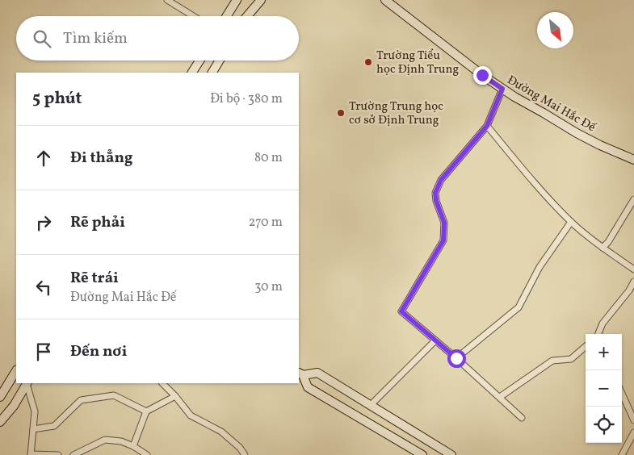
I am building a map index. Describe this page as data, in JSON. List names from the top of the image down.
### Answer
{
  "streets": {
    "street": ["Đường Mai Hắc Đế"]
  },
  "places": ["Trường Tiểu học Định Trung", "Trường Trung học cơ sở Định Trung"],
  "north": "bottom right",
  "page": {
    "search": "Tìm kiếm",
    "heading": ["5 phút", "Đi bộ · 380 m"],
    "list": [
      ["Đi thẳng", "80 m"],
      ["Rẽ phải", "270 m"],
      ["Rẽ trái", "Đường Mai Hắc Đế", "30 m"],
      "Đến nơi"
    ],
    "map_buttons": ["+", "−"]
  }
}
